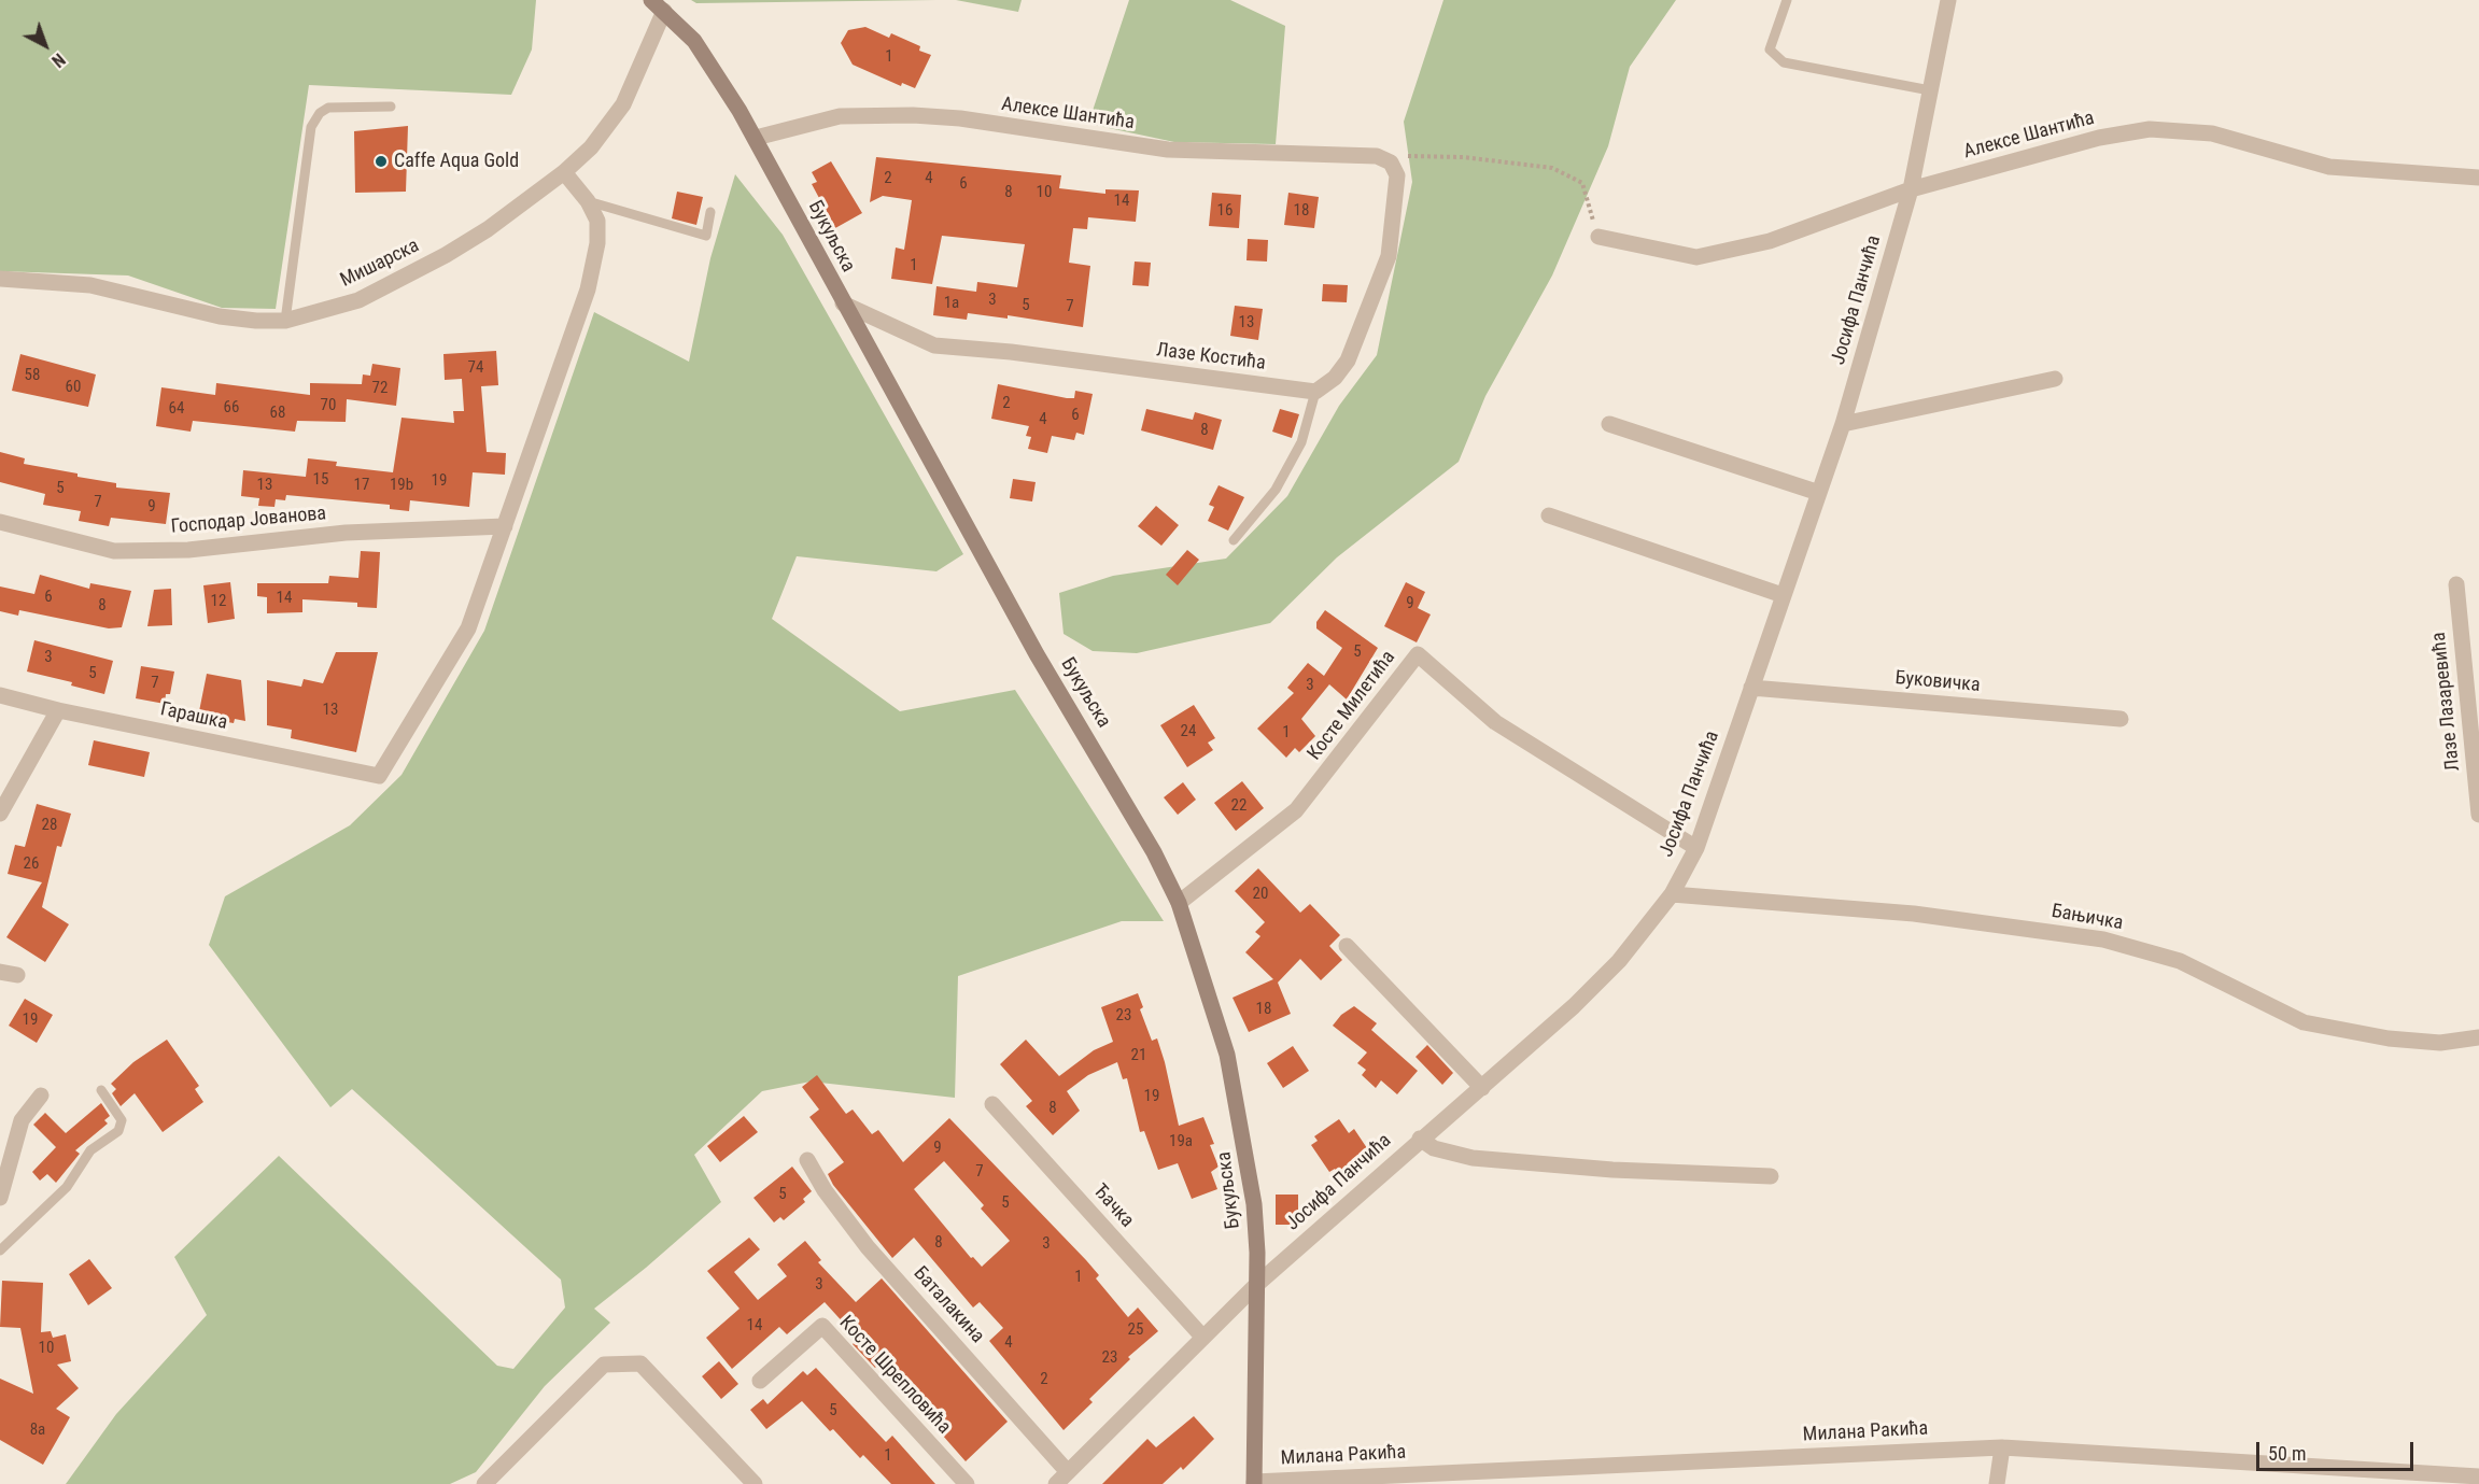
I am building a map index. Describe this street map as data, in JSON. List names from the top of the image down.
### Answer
{
  "streets": {
    "main road": ["Букуљска"],
    "street": [
      "Алексе Шантића",
      "Мишарска",
      "Јосифа Панчића",
      "Лазе Костића",
      "Господар Јованова",
      "Буковичка",
      "Лазе Лазаревића",
      "Косте Милетића",
      "Гарашка",
      "Бањичка",
      "Ђачка",
      "Баталакина",
      "Косте Шрепловића",
      "Милана Ракића"
    ]
  },
  "crossings": [
    ["Алексе Шантића", "Букуљска"],
    ["Алексе Шантића", "Јосифа Панчића"],
    ["Букуљска", "Мишарска"],
    ["Букуљска", "Јосифа Панчића"],
    ["Букуљска", "Лазе Костића"],
    ["Букуљска", "Косте Милетића"],
    ["Букуљска", "Милана Ракића"],
    ["Јосифа Панчића", "Буковичка"],
    ["Јосифа Панчића", "Косте Милетића"],
    ["Јосифа Панчића", "Бањичка"],
    ["Јосифа Панчића", "Ђачка"],
    ["Јосифа Панчића", "Баталакина"],
    ["Господар Јованова", "Гарашка"]
  ],
  "places": ["Caffe Aqua Gold"],
  "house_numbers": [
    "1",
    "2",
    "4",
    "6",
    "8",
    "10",
    "14",
    "16",
    "18",
    "1",
    "3",
    "1a",
    "5",
    "7",
    "13",
    "74",
    "58",
    "60",
    "72",
    "2",
    "70",
    "66",
    "64",
    "68",
    "6",
    "4",
    "8",
    "15",
    "19",
    "13",
    "17",
    "19b",
    "5",
    "7",
    "9",
    "6",
    "14",
    "12",
    "9",
    "8",
    "5",
    "3",
    "5",
    "7",
    "3",
    "13",
    "24",
    "1",
    "22",
    "28",
    "26",
    "20",
    "18",
    "23",
    "19",
    "21",
    "19",
    "8",
    "19a",
    "9",
    "7",
    "5",
    "5",
    "8",
    "3",
    "1",
    "3",
    "14",
    "25",
    "4",
    "10",
    "23",
    "2",
    "5",
    "8a",
    "1"
  ],
  "scale_bar": "50 m",
  "north": "bottom right"
}
